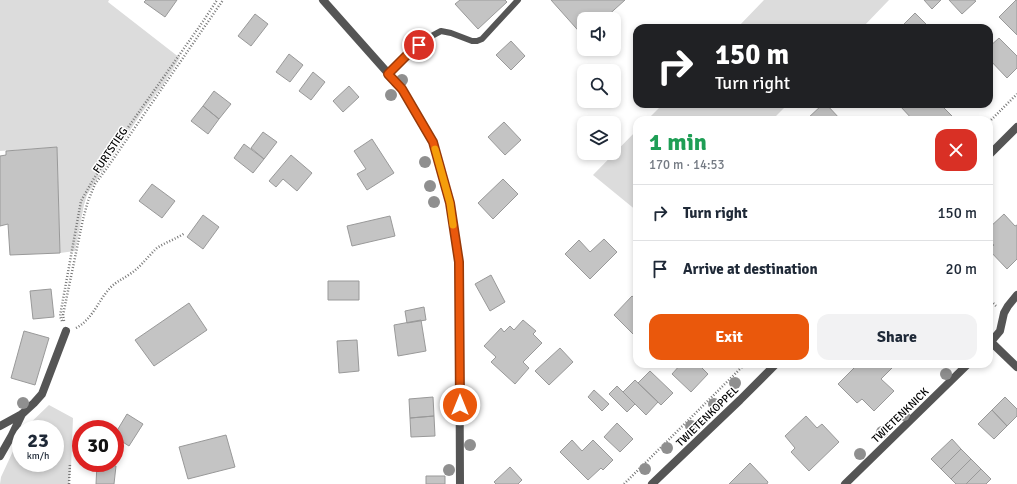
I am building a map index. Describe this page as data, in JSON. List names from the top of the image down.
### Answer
{
  "streets": {
    "street": ["TWIETENKNICK", "TWIETENKOPPEL"],
    "path": ["FURTSTIEG"]
  },
  "page": {
    "turn": ["150 m", "Turn right"],
    "heading": ["1 min", "170 m · 14:53"],
    "list": [
      {
        "name": "Turn right",
        "value": "150 m"
      },
      {
        "name": "Arrive at destination",
        "value": "20 m"
      }
    ],
    "buttons": ["Exit", "Share"],
    "speed": "23 km/h",
    "limit": "30"
  }
}
